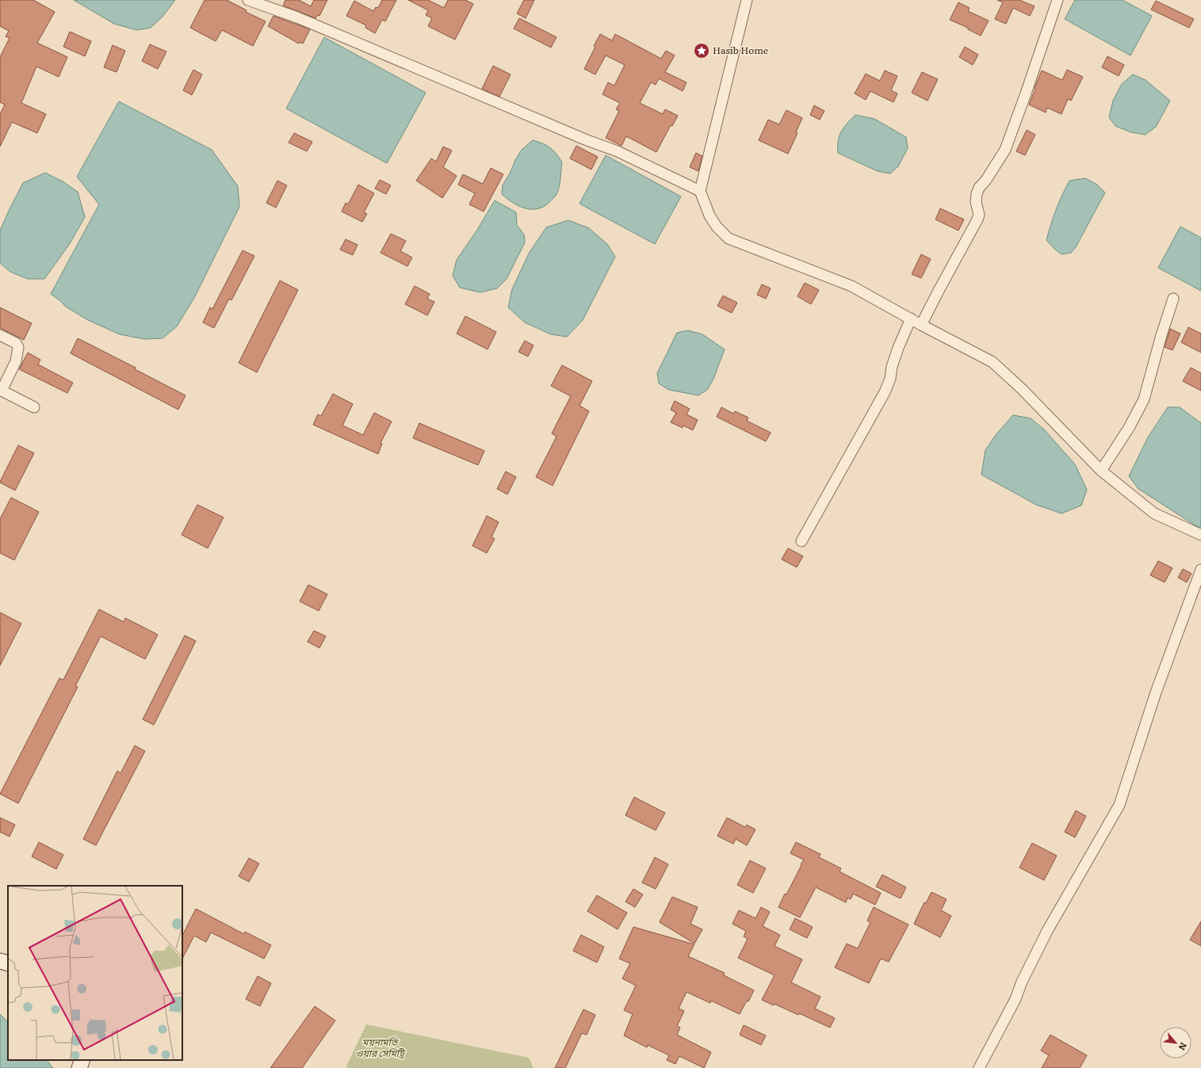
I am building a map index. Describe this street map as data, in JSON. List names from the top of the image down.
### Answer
{
  "parks": ["ময়নামতি ওয়ার সেমিট্রি"],
  "places": {
    "place": ["Hasib Home"]
  },
  "north": "bottom right"
}
